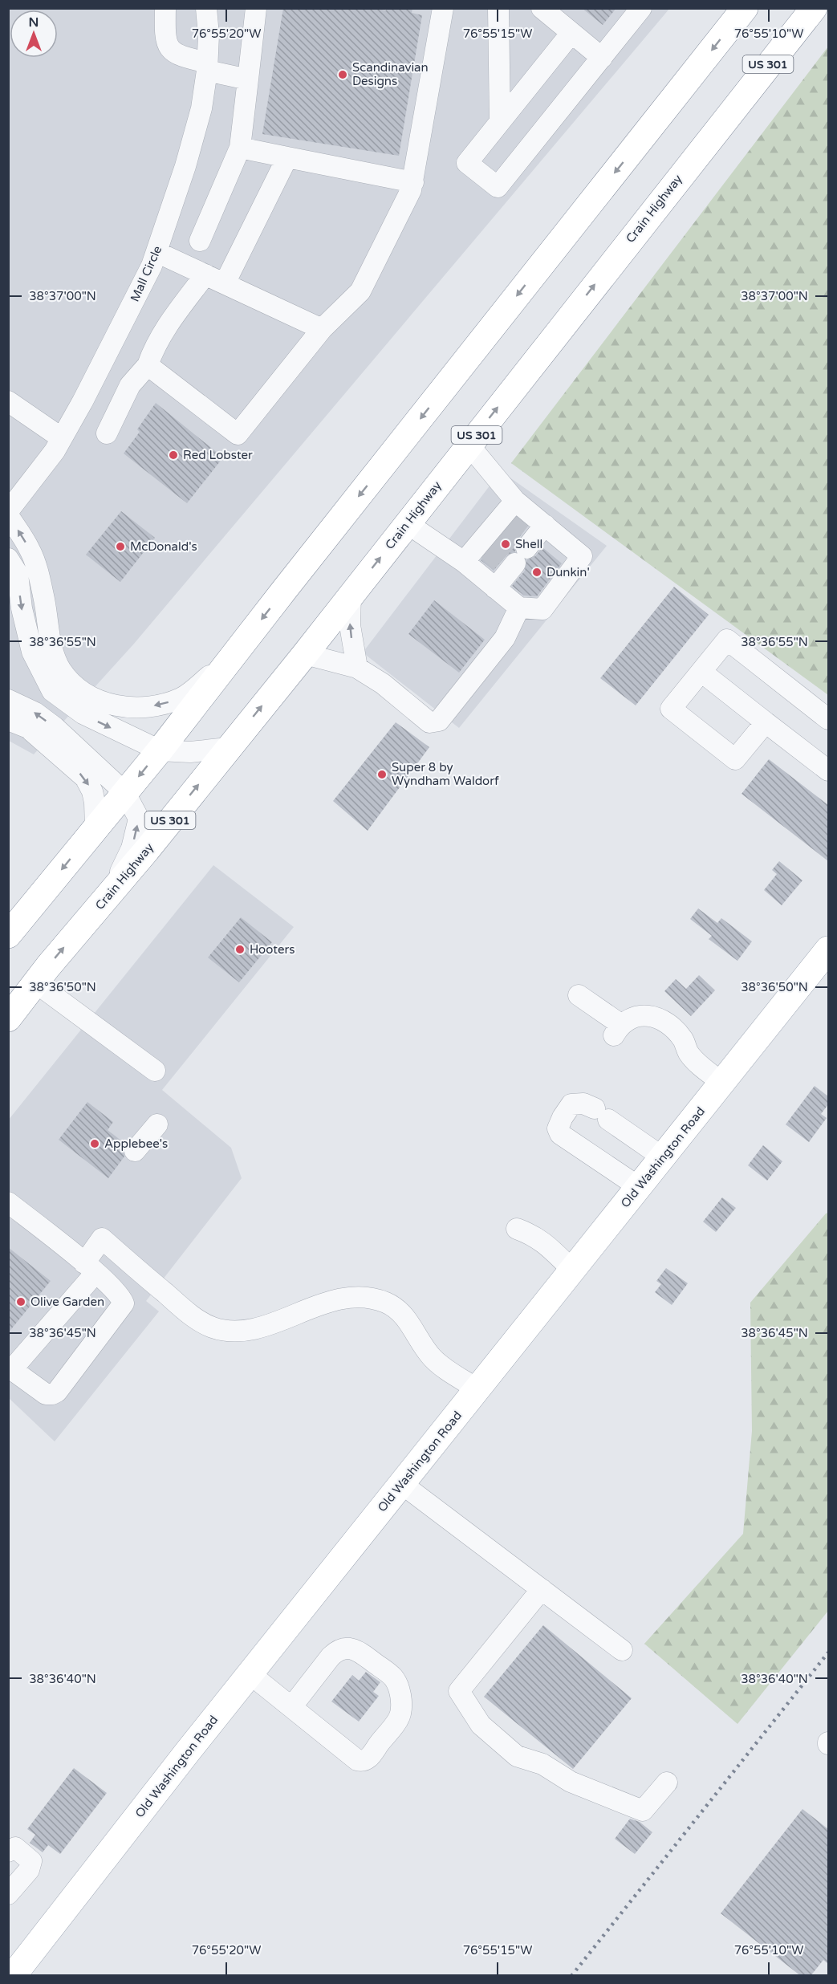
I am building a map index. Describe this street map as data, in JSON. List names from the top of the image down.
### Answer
{
  "streets": {
    "main road": ["US 301", "Crain Highway", "Old Washington Road"],
    "street": ["Mall Circle"]
  },
  "places": [
    "Scandinavian Designs",
    "Red Lobster",
    "Shell",
    "McDonald's",
    "Dunkin'",
    "Super 8 by Wyndham Waldorf",
    "Hooters",
    "Applebee's",
    "Olive Garden"
  ],
  "north": "top",
  "coordinates": [
    "76°55'20\"W",
    "76°55'15\"W",
    "76°55'10\"W",
    "38°37'00\"N",
    "38°36'55\"N",
    "38°36'50\"N",
    "38°36'45\"N",
    "38°36'40\"N"
  ]
}
